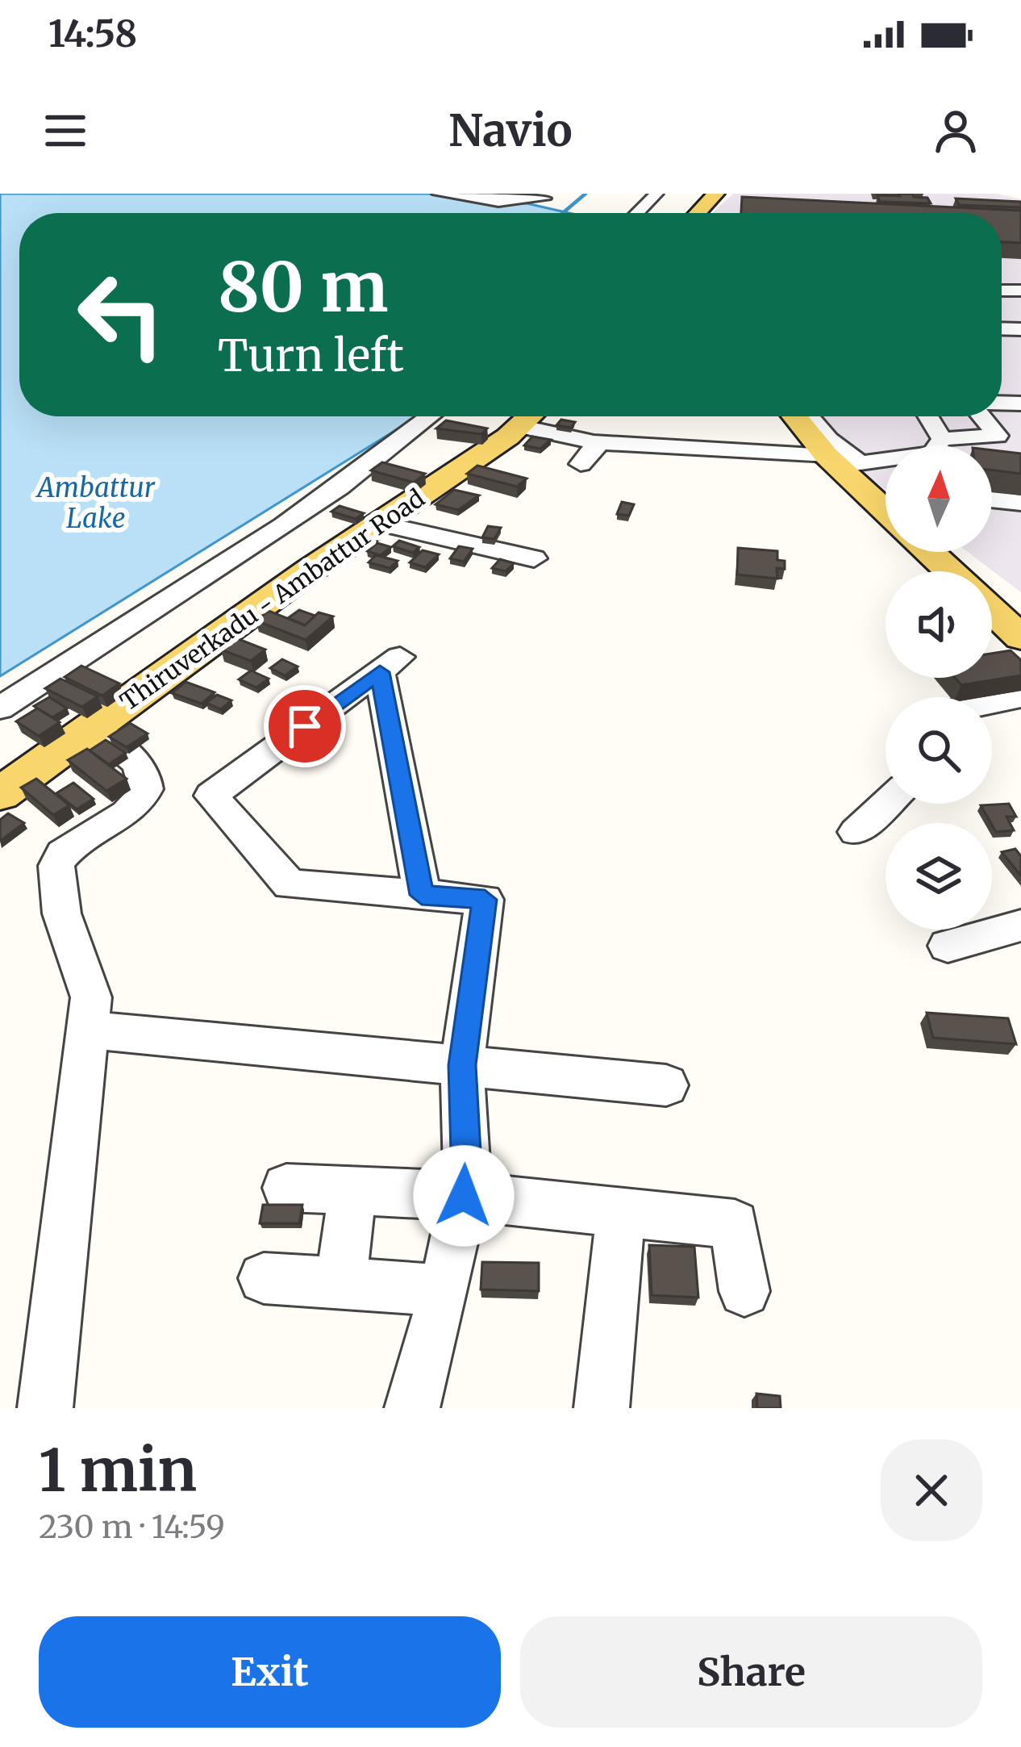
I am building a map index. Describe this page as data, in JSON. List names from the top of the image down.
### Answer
{
  "streets": {
    "main road": ["Thiruverkadu - Ambattur Road"]
  },
  "water": ["Ambattur Lake"],
  "north": "top",
  "page": {
    "status": "14:58",
    "header": "Navio",
    "turn": ["80 m", "Turn left"],
    "heading": ["1 min", "230 m · 14:59"],
    "buttons": ["Exit", "Share"]
  }
}
